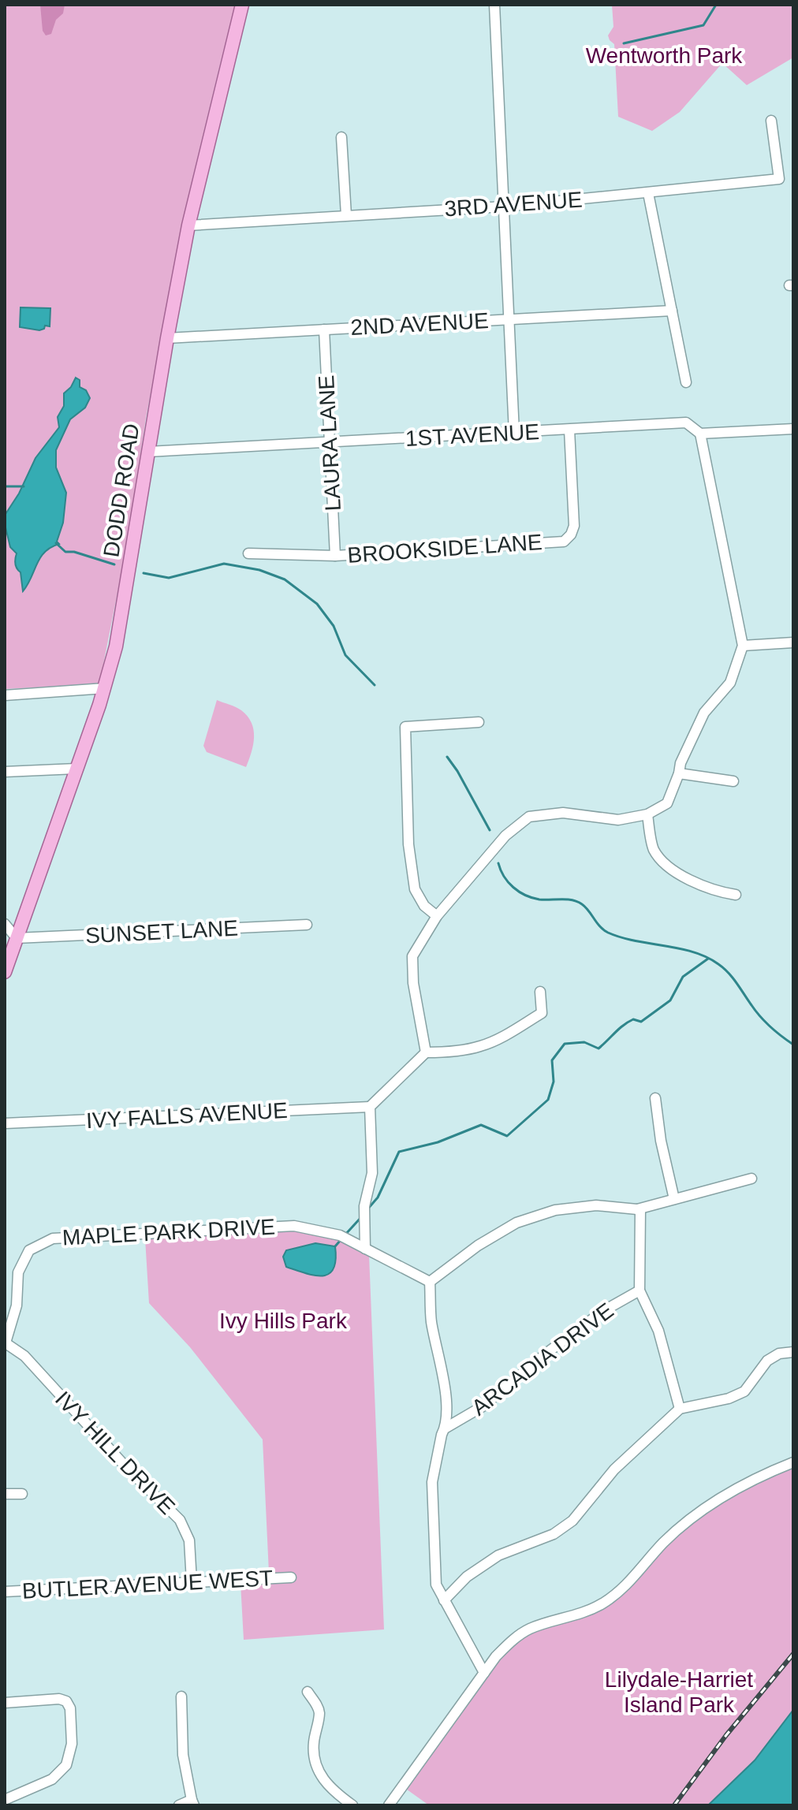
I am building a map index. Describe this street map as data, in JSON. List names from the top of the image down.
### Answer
{
  "streets": {
    "main road": ["DODD ROAD"],
    "street": [
      "3RD AVENUE",
      "2ND AVENUE",
      "1ST AVENUE",
      "LAURA LANE",
      "BROOKSIDE LANE",
      "SUNSET LANE",
      "IVY FALLS AVENUE",
      "MAPLE PARK DRIVE",
      "ARCADIA DRIVE",
      "IVY HILL DRIVE",
      "BUTLER AVENUE WEST"
    ]
  },
  "crossings": [
    ["3RD AVENUE", "DODD ROAD"],
    ["2ND AVENUE", "LAURA LANE"],
    ["2ND AVENUE", "DODD ROAD"],
    ["1ST AVENUE", "LAURA LANE"],
    ["1ST AVENUE", "DODD ROAD"],
    ["1ST AVENUE", "BROOKSIDE LANE"],
    ["LAURA LANE", "BROOKSIDE LANE"],
    ["DODD ROAD", "SUNSET LANE"],
    ["MAPLE PARK DRIVE", "IVY HILL DRIVE"],
    ["IVY HILL DRIVE", "BUTLER AVENUE WEST"]
  ],
  "parks": ["Wentworth Park", "Ivy Hills Park", "Lilydale-Harriet Island Park"]
}
